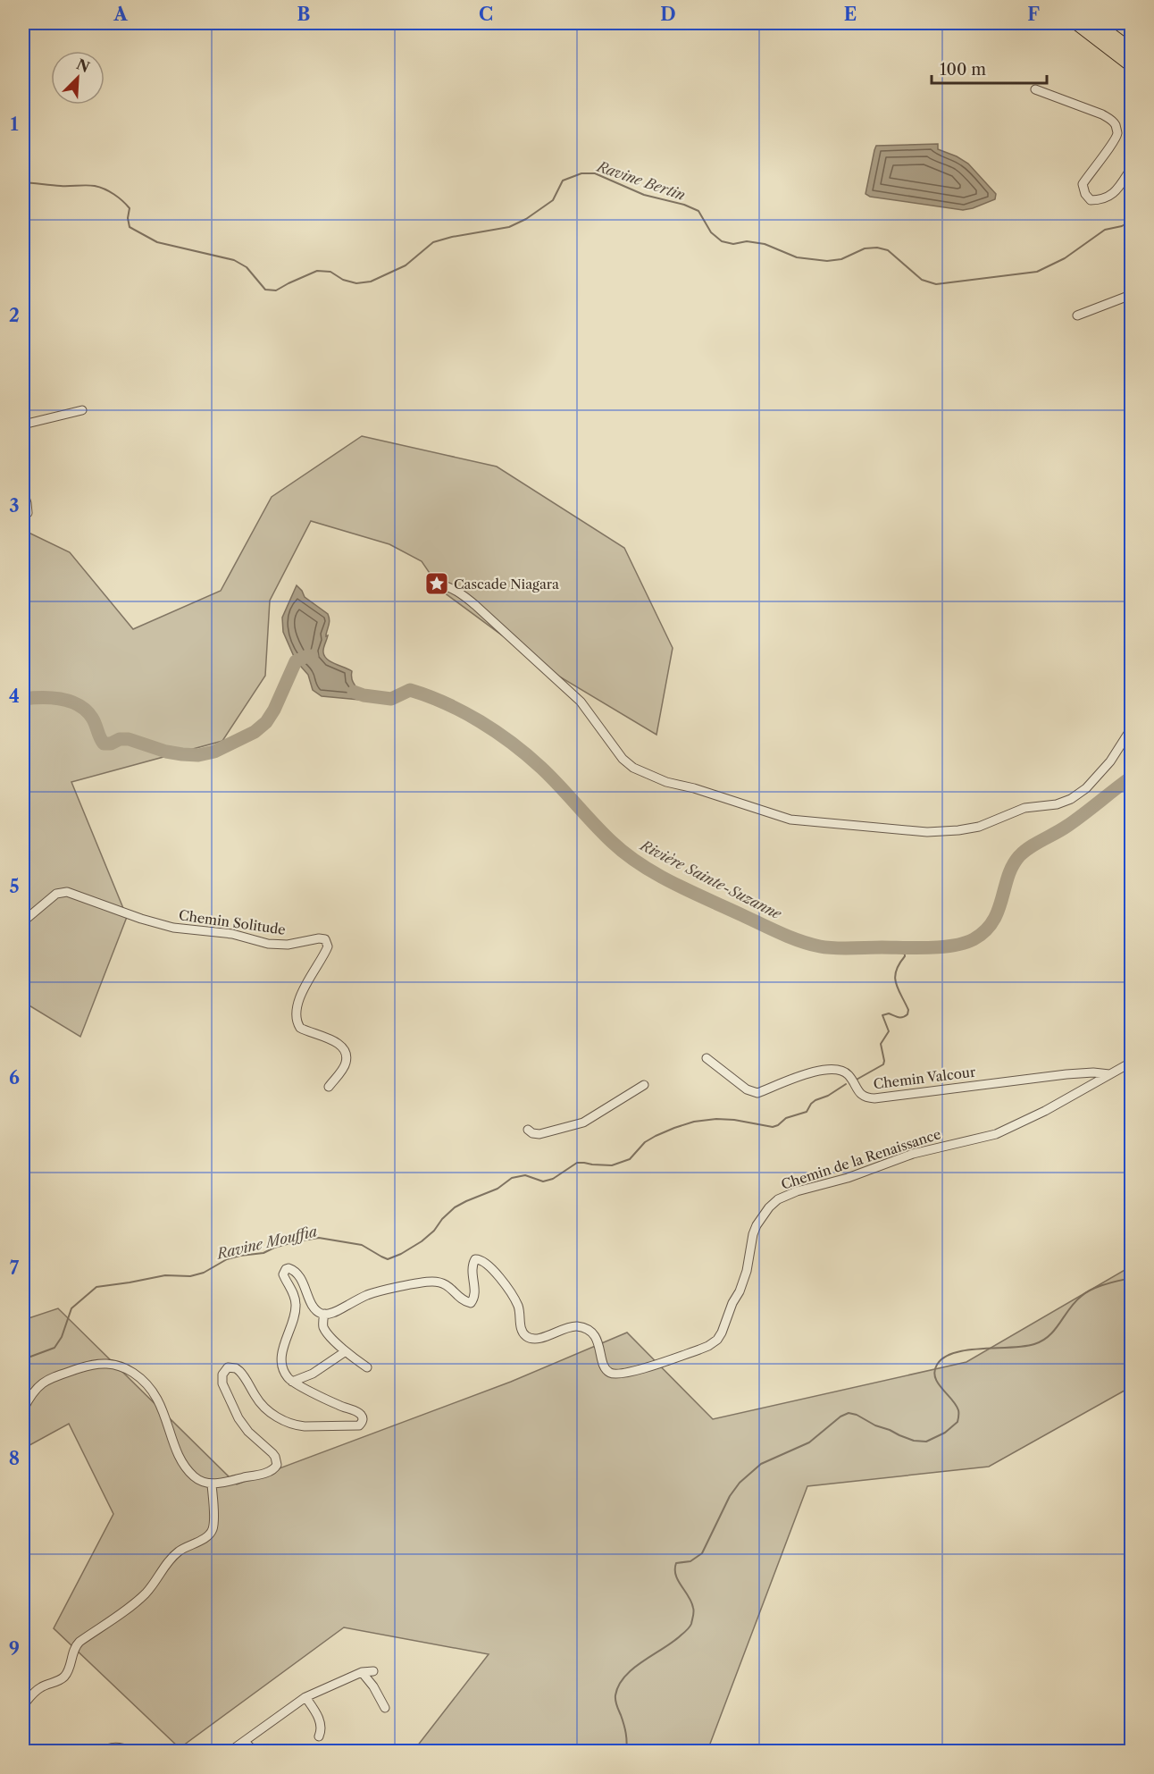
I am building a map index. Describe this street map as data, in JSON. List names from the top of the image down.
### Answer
{
  "streets": {
    "street": ["Chemin Solitude", "Chemin Valcour", "Chemin de la Renaissance"]
  },
  "crossings": [
    ["Chemin Valcour", "Chemin de la Renaissance"]
  ],
  "water": ["Ravine Bertin", "Rivière Sainte-Suzanne", "Ravine Mouffia"],
  "places": {
    "place": ["Cascade Niagara"]
  },
  "scale_bar": "100 m",
  "north": "top right",
  "grid": {
    "columns": [
      "A",
      "B",
      "C",
      "D",
      "E",
      "F"
    ],
    "rows": [
      "1",
      "2",
      "3",
      "4",
      "5",
      "6",
      "7",
      "8",
      "9"
    ]
  }
}
